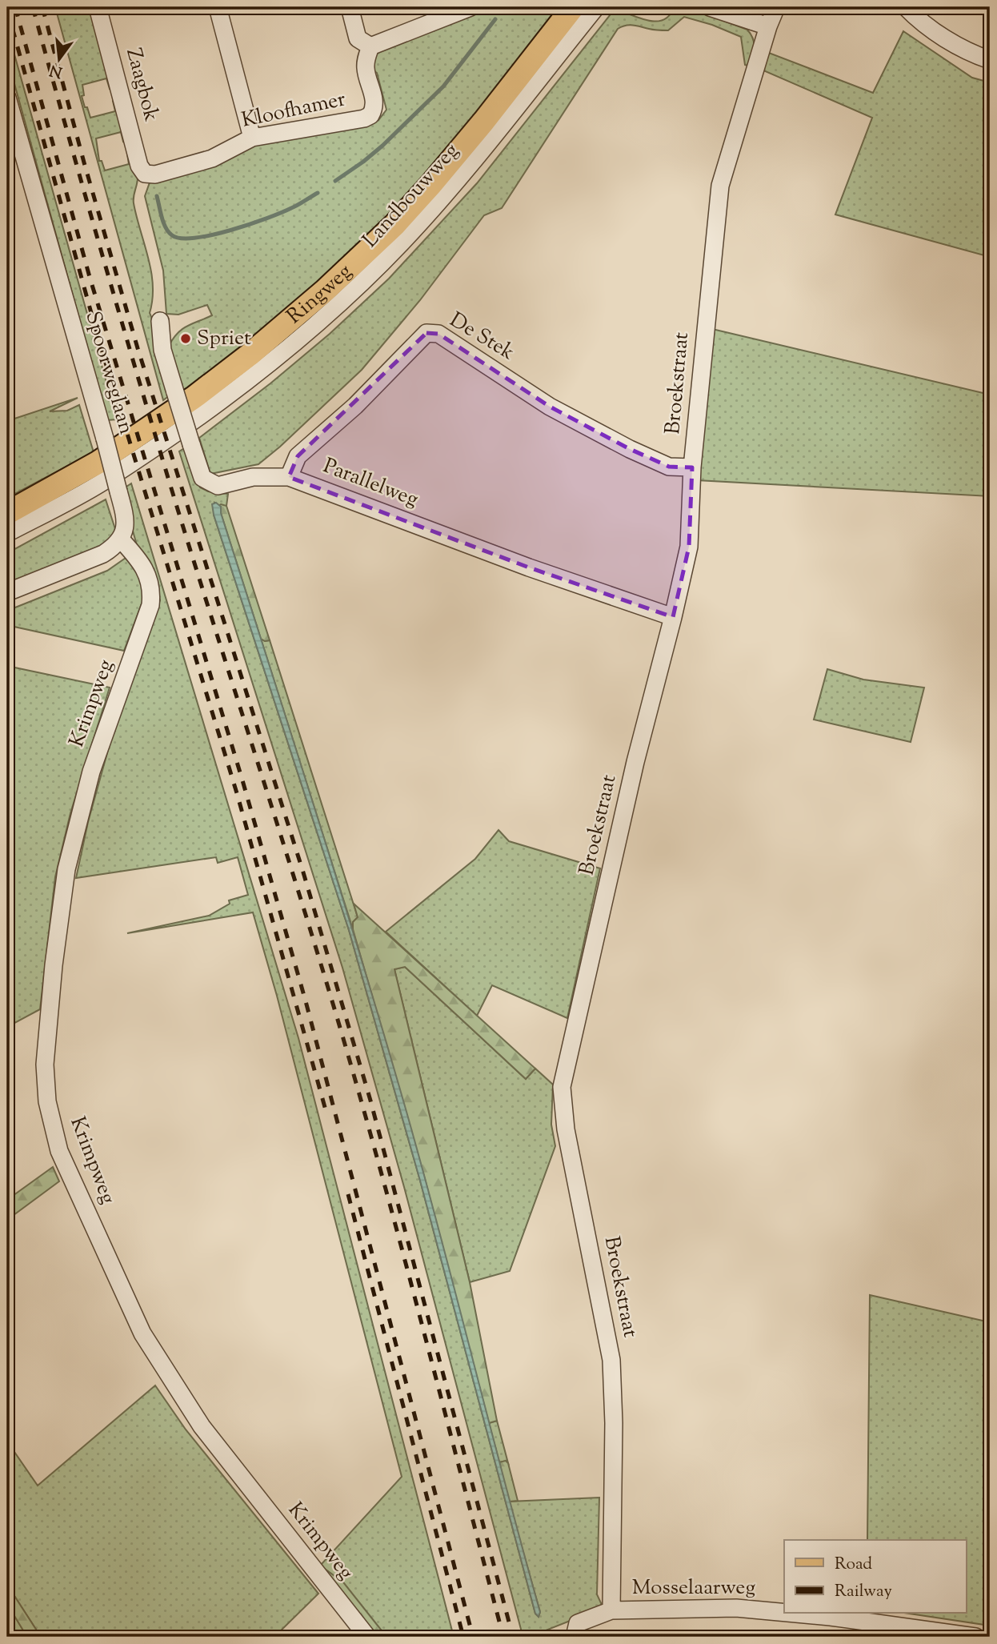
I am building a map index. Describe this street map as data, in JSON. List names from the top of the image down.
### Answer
{
  "streets": {
    "main road": ["Ringweg"],
    "street": [
      "Zaagbok",
      "Kloofhamer",
      "Landbouwweg",
      "De Stek",
      "Spoorweglaan",
      "Broekstraat",
      "Parallelweg",
      "Krimpweg",
      "Mosselaarweg"
    ]
  },
  "crossings": [
    ["Zaagbok", "Kloofhamer"],
    ["De Stek", "Broekstraat"],
    ["De Stek", "Parallelweg"],
    ["Spoorweglaan", "Krimpweg"],
    ["Broekstraat", "Parallelweg"],
    ["Broekstraat", "Mosselaarweg"]
  ],
  "places": ["Spriet"],
  "legend": ["Road", "Railway"],
  "north": "bottom"
}
